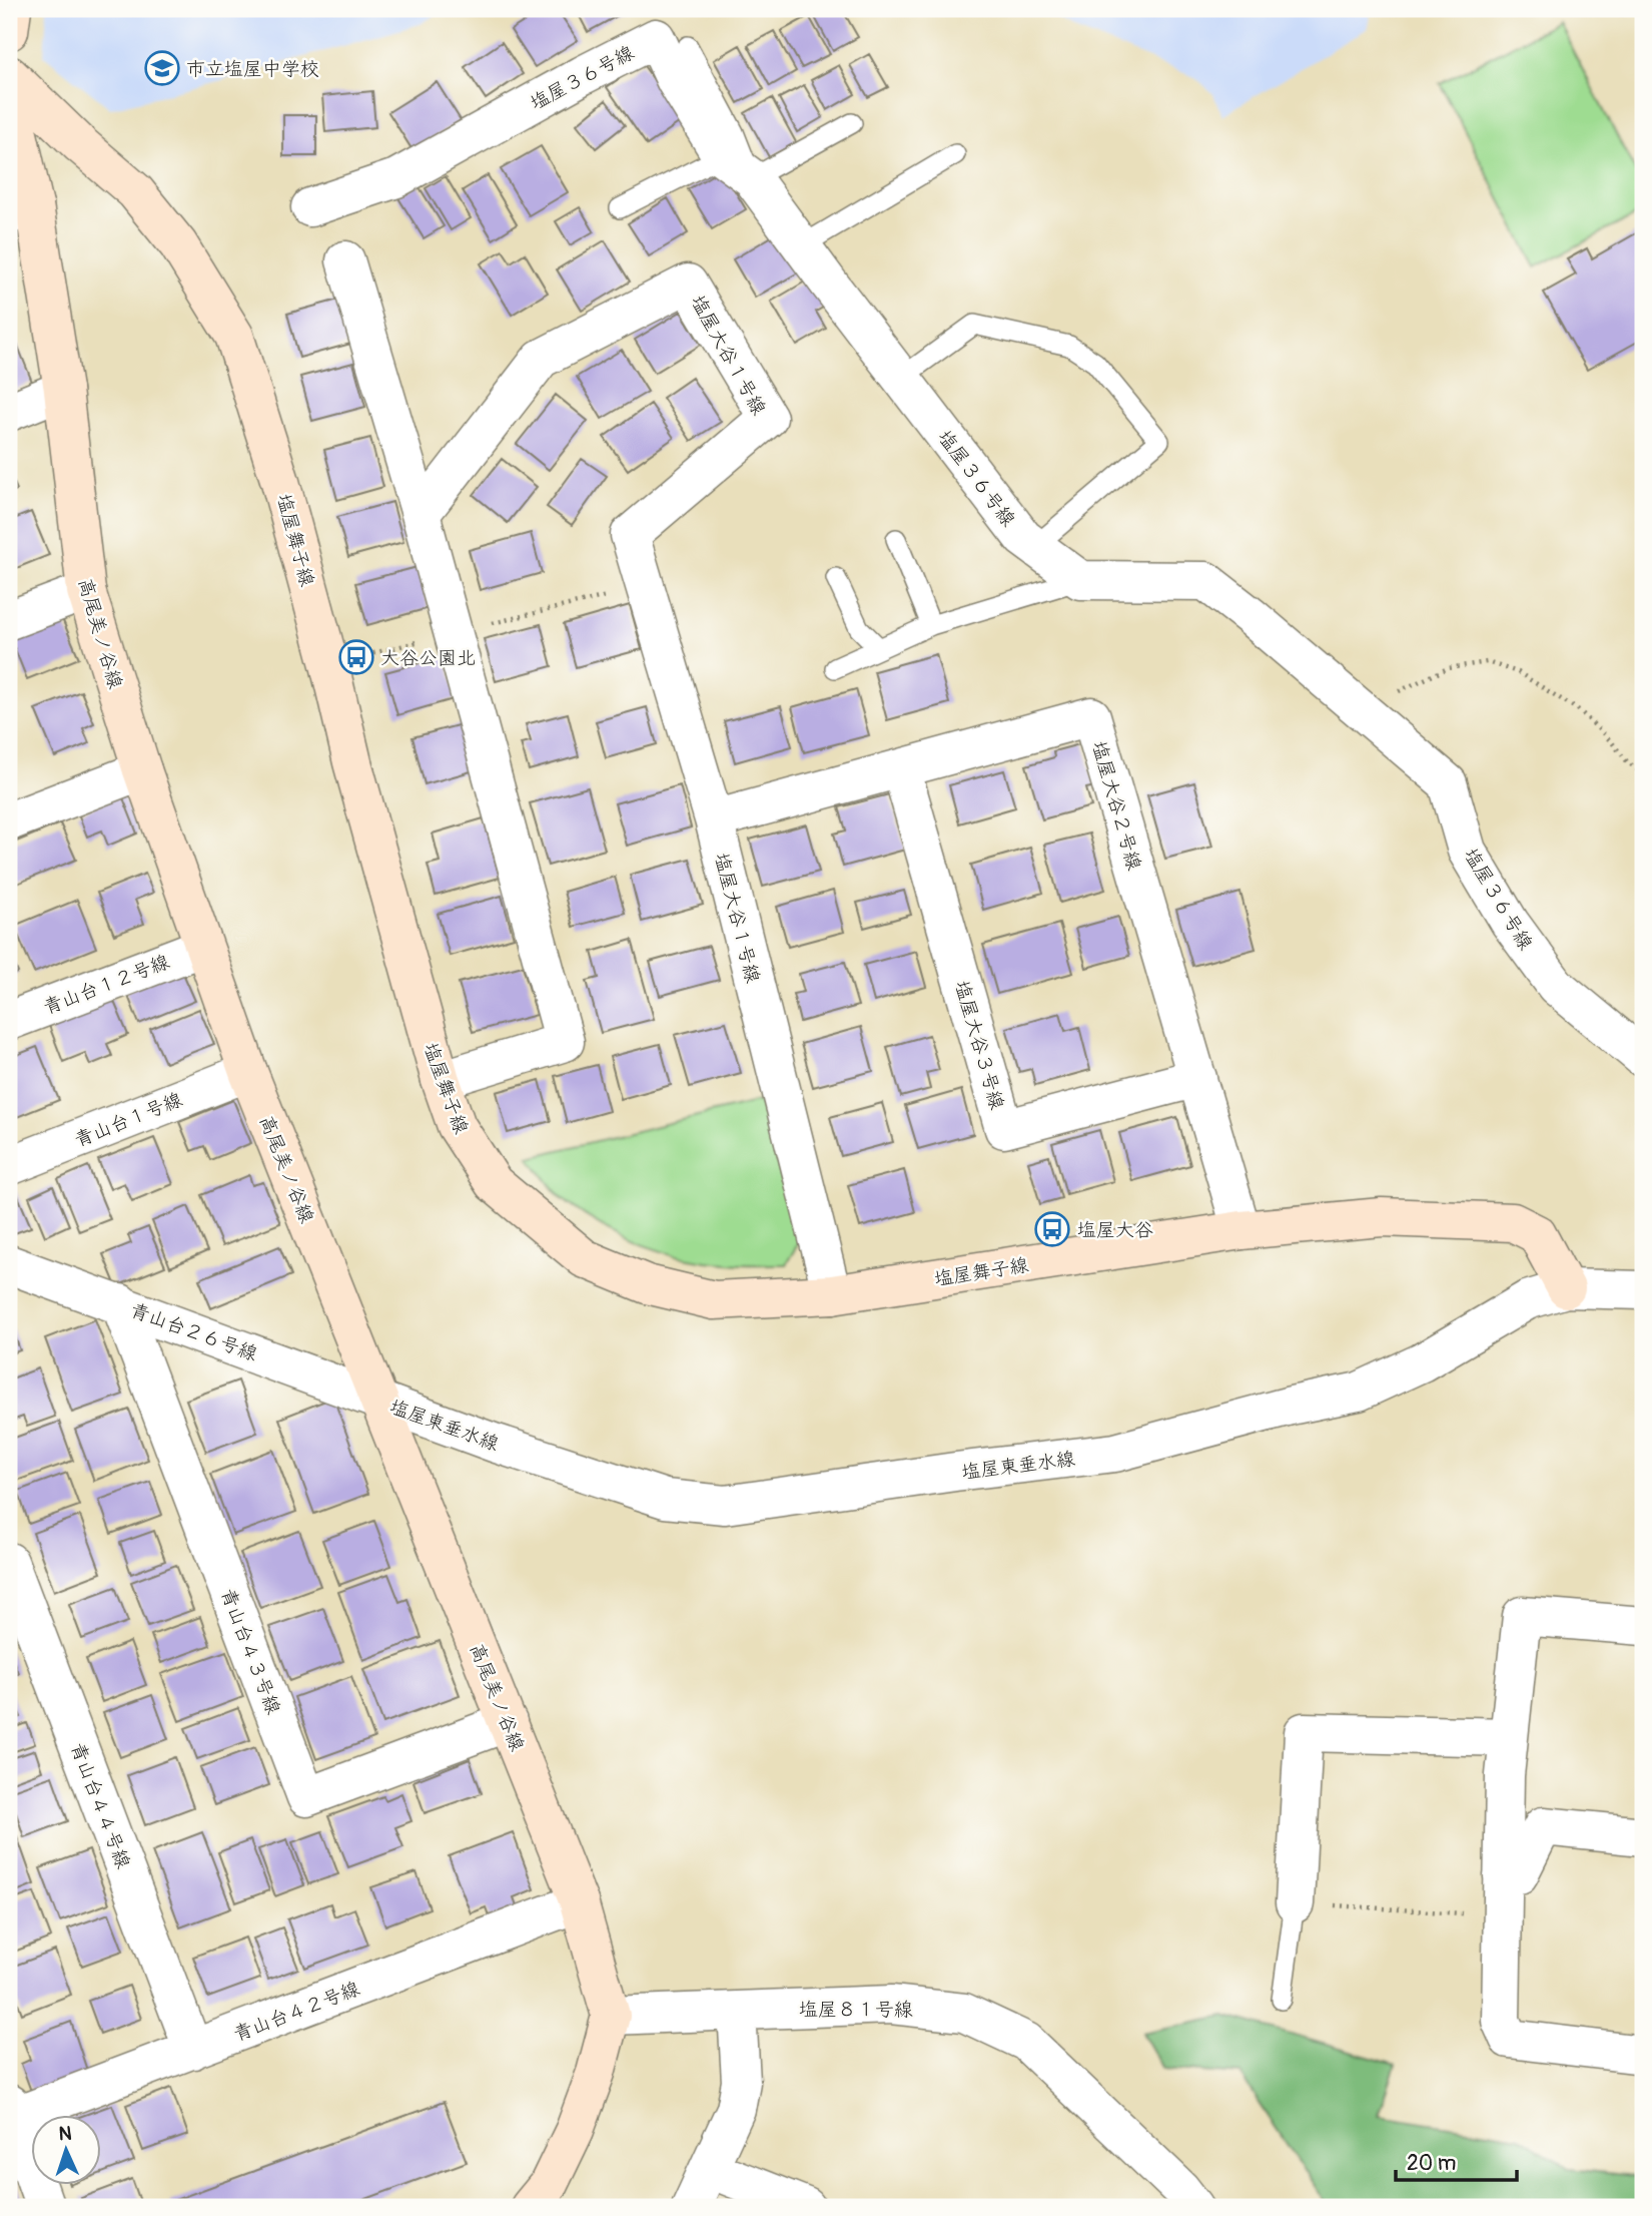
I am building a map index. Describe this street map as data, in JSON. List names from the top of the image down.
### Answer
{
  "streets": {
    "street": [
      "塩屋３６号線",
      "塩屋大谷１号線",
      "塩屋舞子線",
      "高尾美ノ谷線",
      "塩屋大谷２号線",
      "青山台１２号線",
      "塩屋大谷３号線",
      "青山台１号線",
      "青山台２６号線",
      "塩屋東垂水線",
      "青山台４３号線",
      "青山台４４号線",
      "塩屋８１号線",
      "青山台４２号線"
    ]
  },
  "crossings": [
    ["塩屋大谷１号線", "塩屋舞子線"],
    ["塩屋大谷１号線", "塩屋大谷２号線"],
    ["塩屋舞子線", "塩屋大谷２号線"],
    ["塩屋舞子線", "塩屋東垂水線"],
    ["高尾美ノ谷線", "青山台１２号線"],
    ["高尾美ノ谷線", "青山台１号線"],
    ["高尾美ノ谷線", "青山台２６号線"],
    ["高尾美ノ谷線", "塩屋東垂水線"],
    ["高尾美ノ谷線", "青山台４３号線"],
    ["高尾美ノ谷線", "塩屋８１号線"],
    ["高尾美ノ谷線", "青山台４２号線"],
    ["塩屋大谷２号線", "塩屋大谷３号線"],
    ["青山台２６号線", "塩屋東垂水線"],
    ["青山台２６号線", "青山台４３号線"],
    ["青山台４４号線", "青山台４２号線"]
  ],
  "places": {
    "school or university": ["市立塩屋中学校"],
    "bus stop": ["大谷公園北", "塩屋大谷"]
  },
  "scale_bar": "20 m",
  "north": "top"
}
